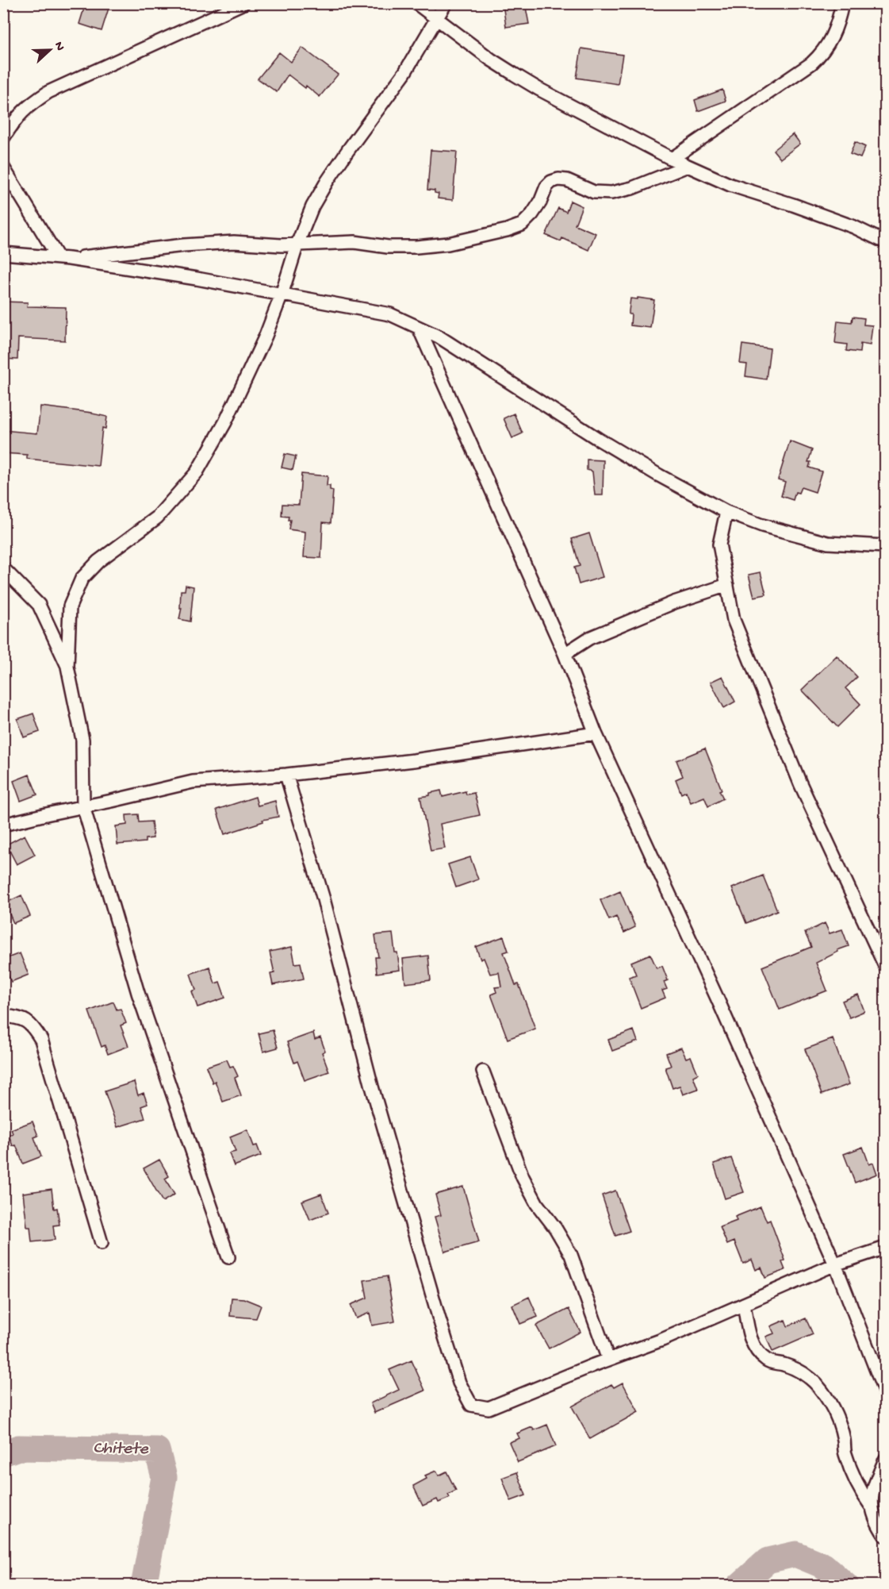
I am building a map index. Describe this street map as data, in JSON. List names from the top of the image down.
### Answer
{
  "water": ["Chitete"],
  "north": "right"
}
